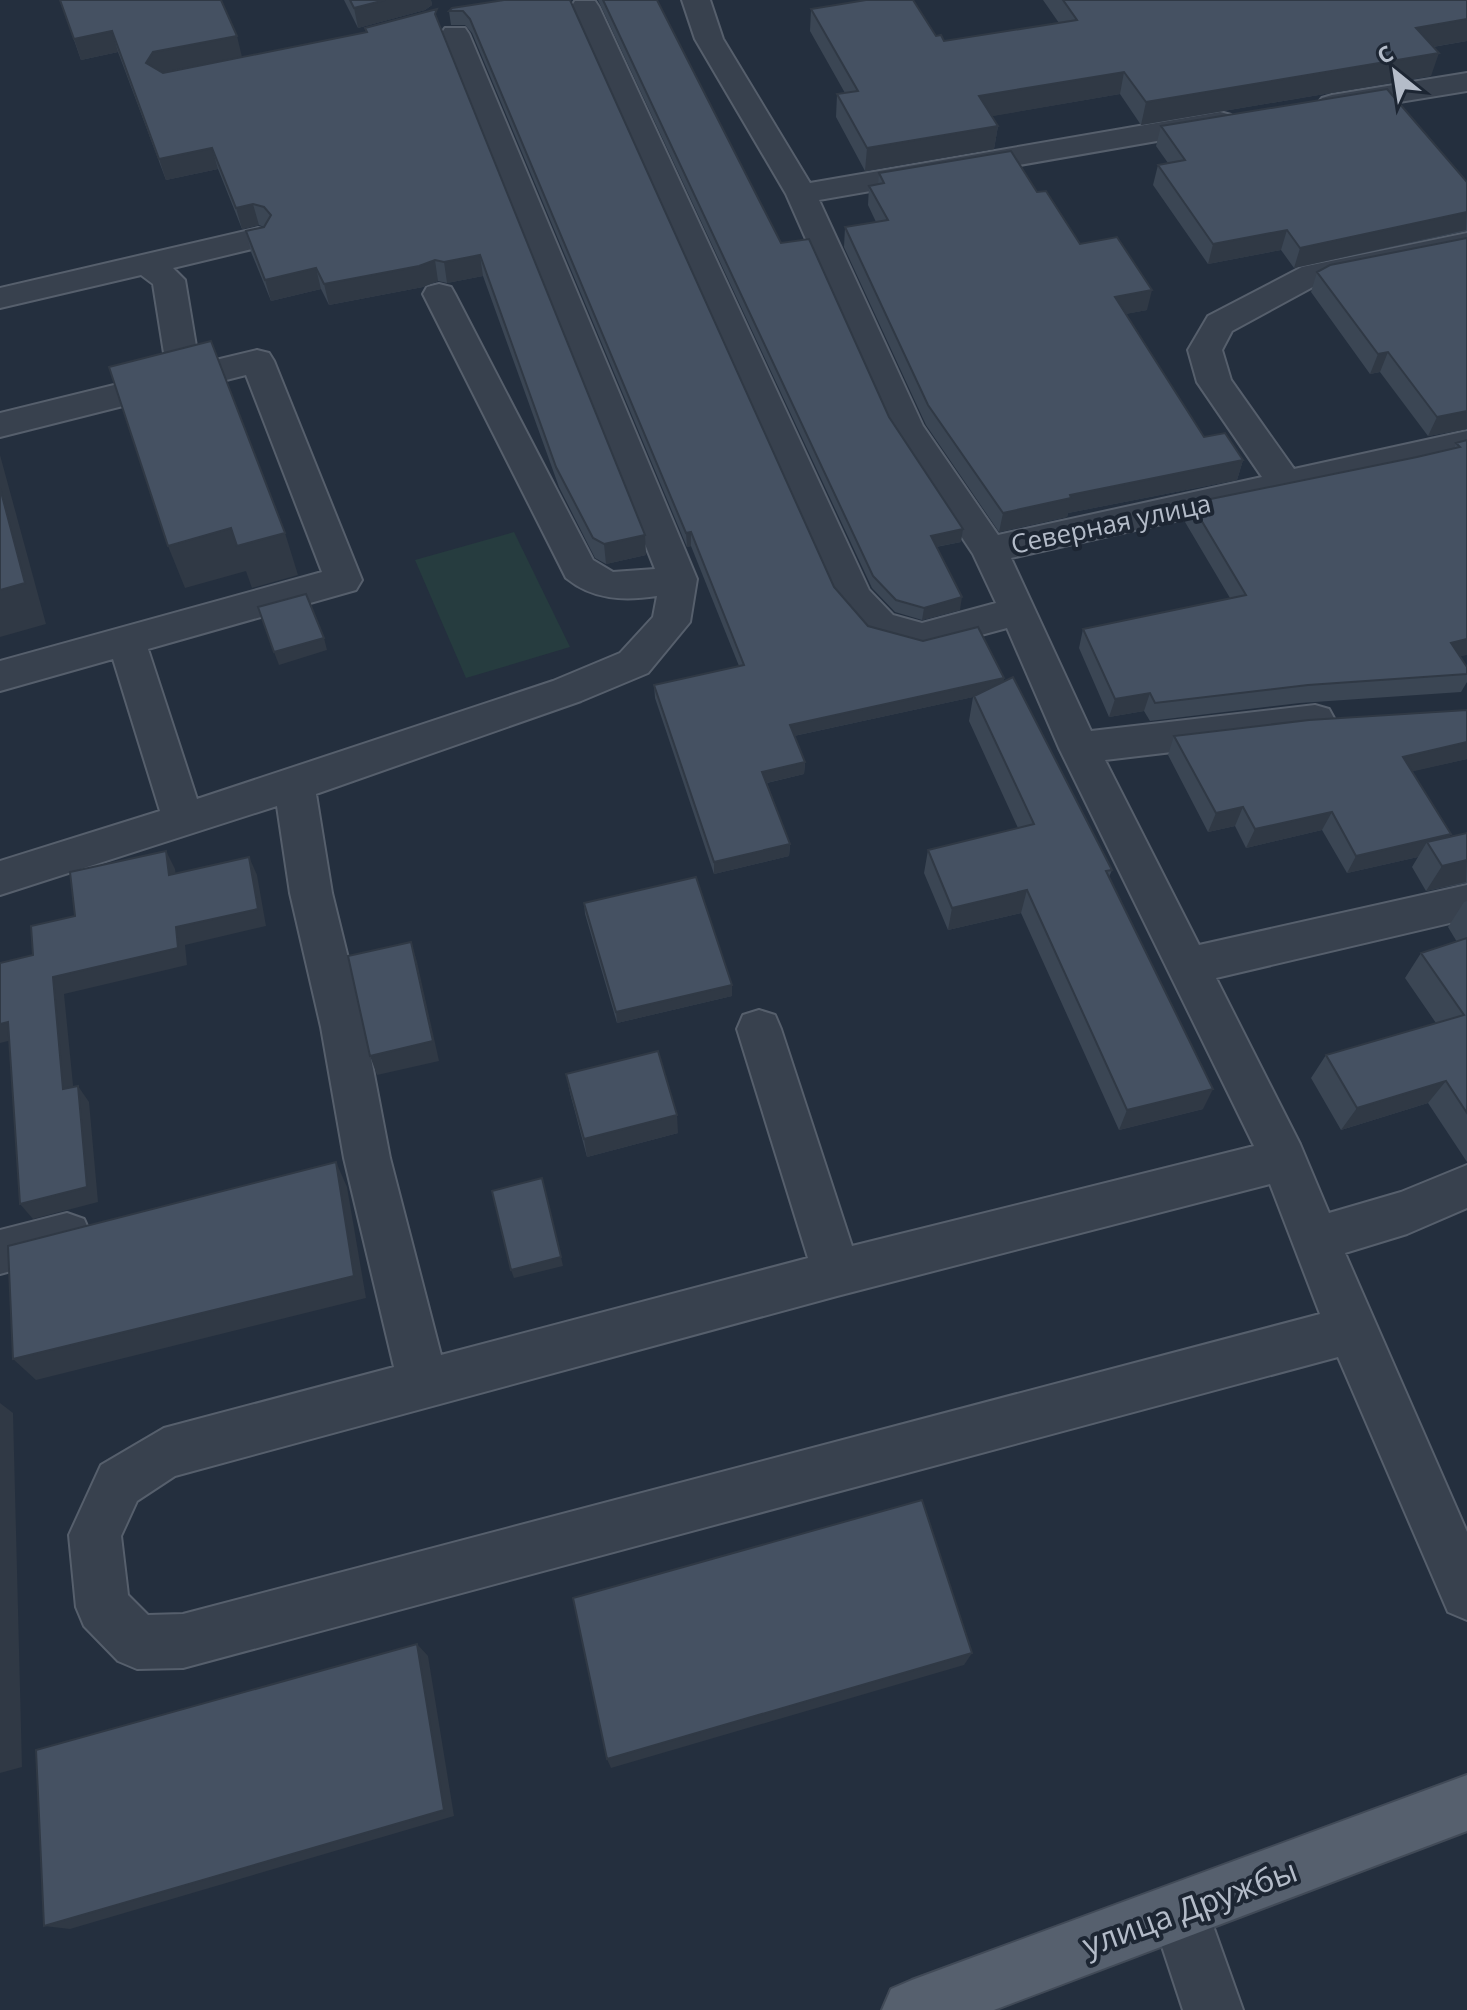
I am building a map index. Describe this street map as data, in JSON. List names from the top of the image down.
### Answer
{
  "streets": {
    "main road": ["улица Дружбы"],
    "street": ["Северная улица"]
  },
  "north": "top left"
}
